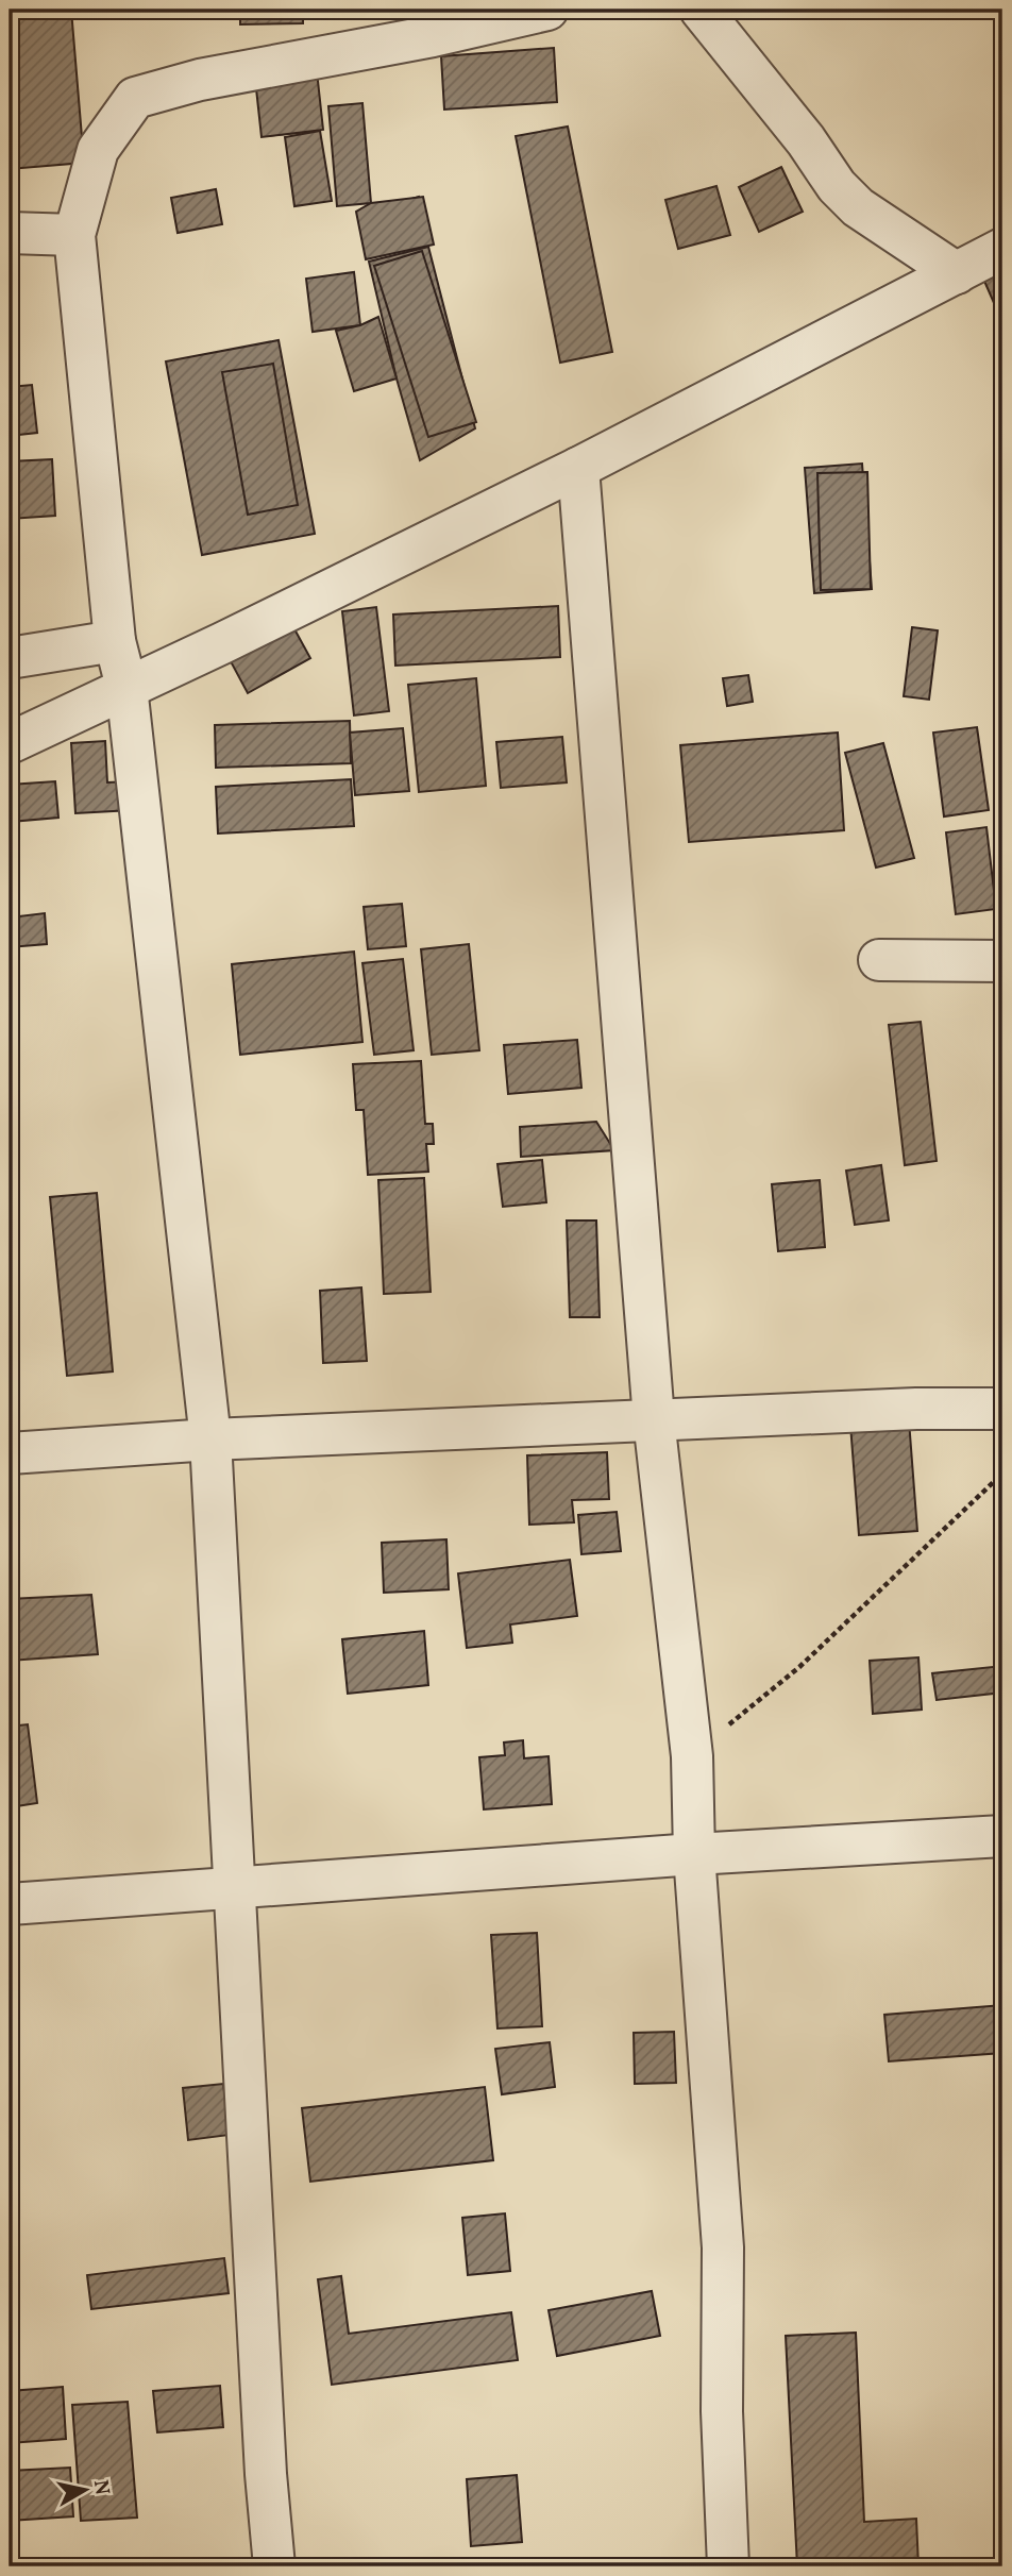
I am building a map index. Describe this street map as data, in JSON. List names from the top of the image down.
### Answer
{
  "north": "right"
}
